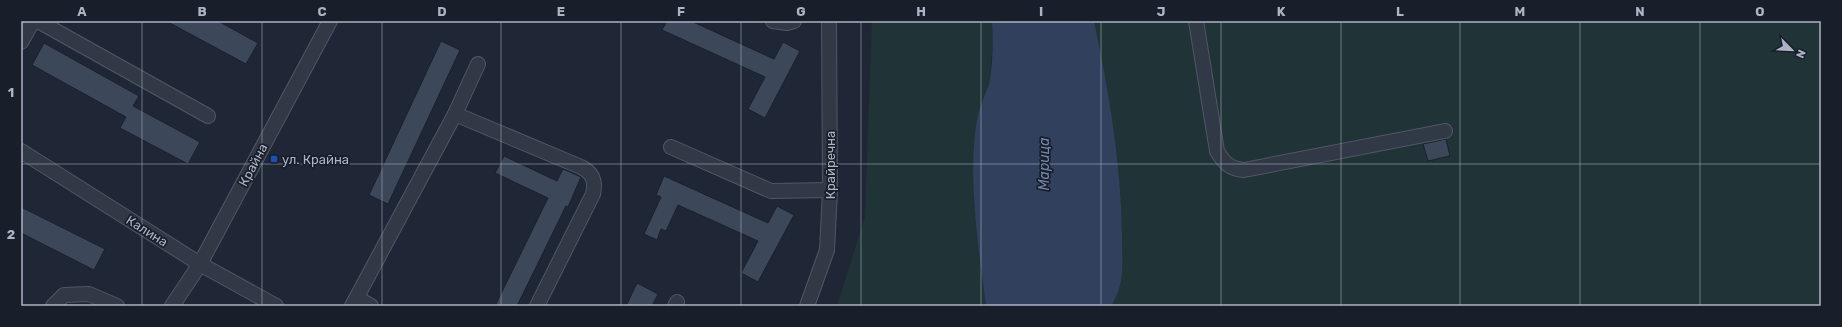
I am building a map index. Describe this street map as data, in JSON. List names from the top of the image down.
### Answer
{
  "streets": {
    "street": ["Крайна", "Крайречна", "Калина"]
  },
  "crossings": [
    ["Крайна", "Калина"]
  ],
  "water": ["Марица"],
  "places": {
    "transit": ["ул. Крайна"]
  },
  "north": "bottom right",
  "grid": {
    "columns": [
      "A",
      "B",
      "C",
      "D",
      "E",
      "F",
      "G",
      "H",
      "I",
      "J",
      "K",
      "L",
      "M",
      "N",
      "O"
    ],
    "rows": ["1", "2"]
  }
}
